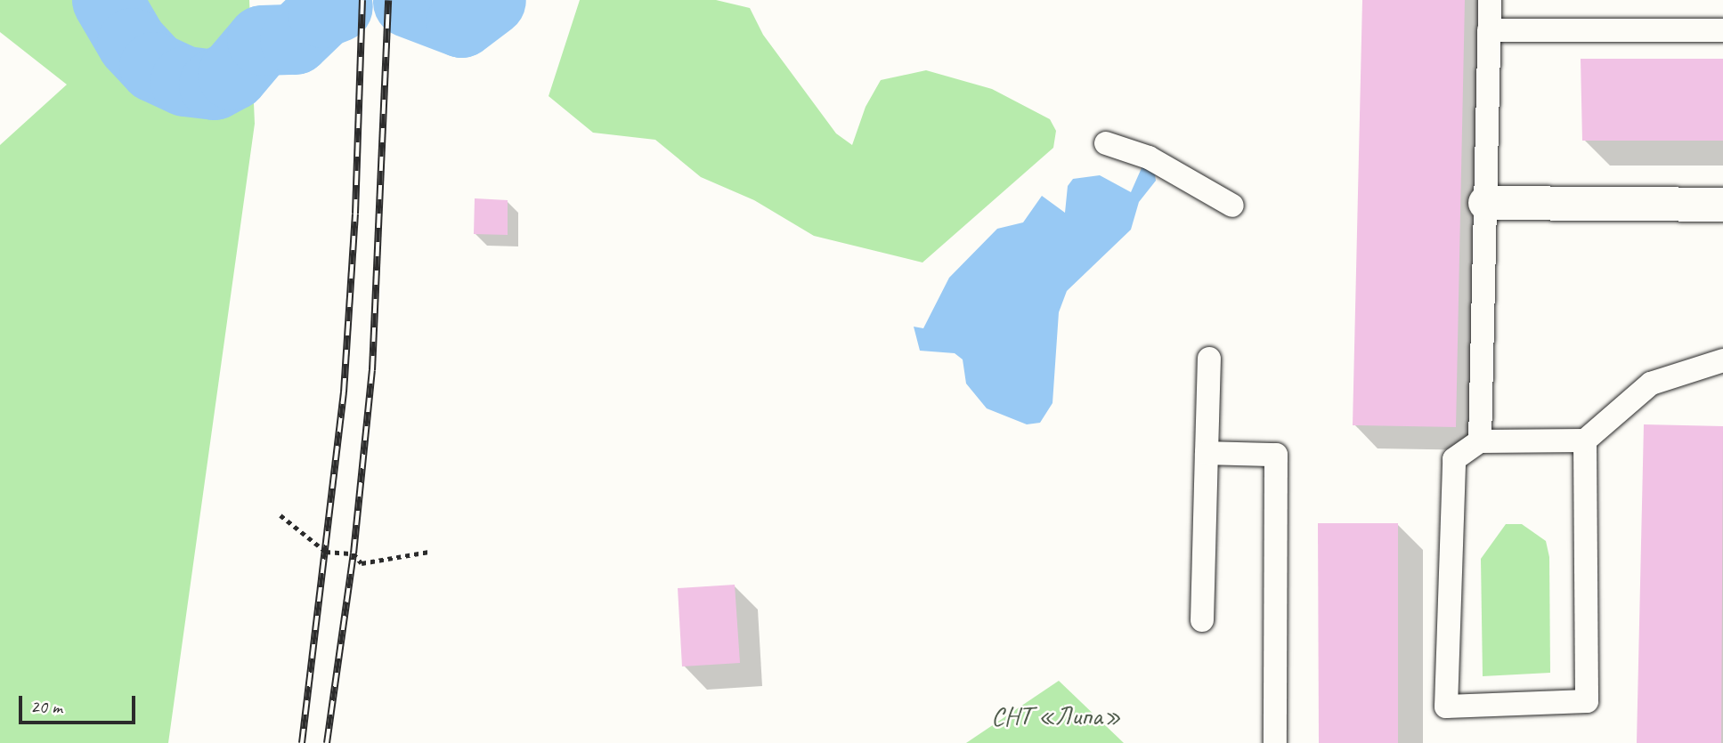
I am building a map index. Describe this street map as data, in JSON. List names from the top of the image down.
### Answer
{
  "parks": ["СНТ «Липа»"],
  "scale_bar": "20 m"
}
